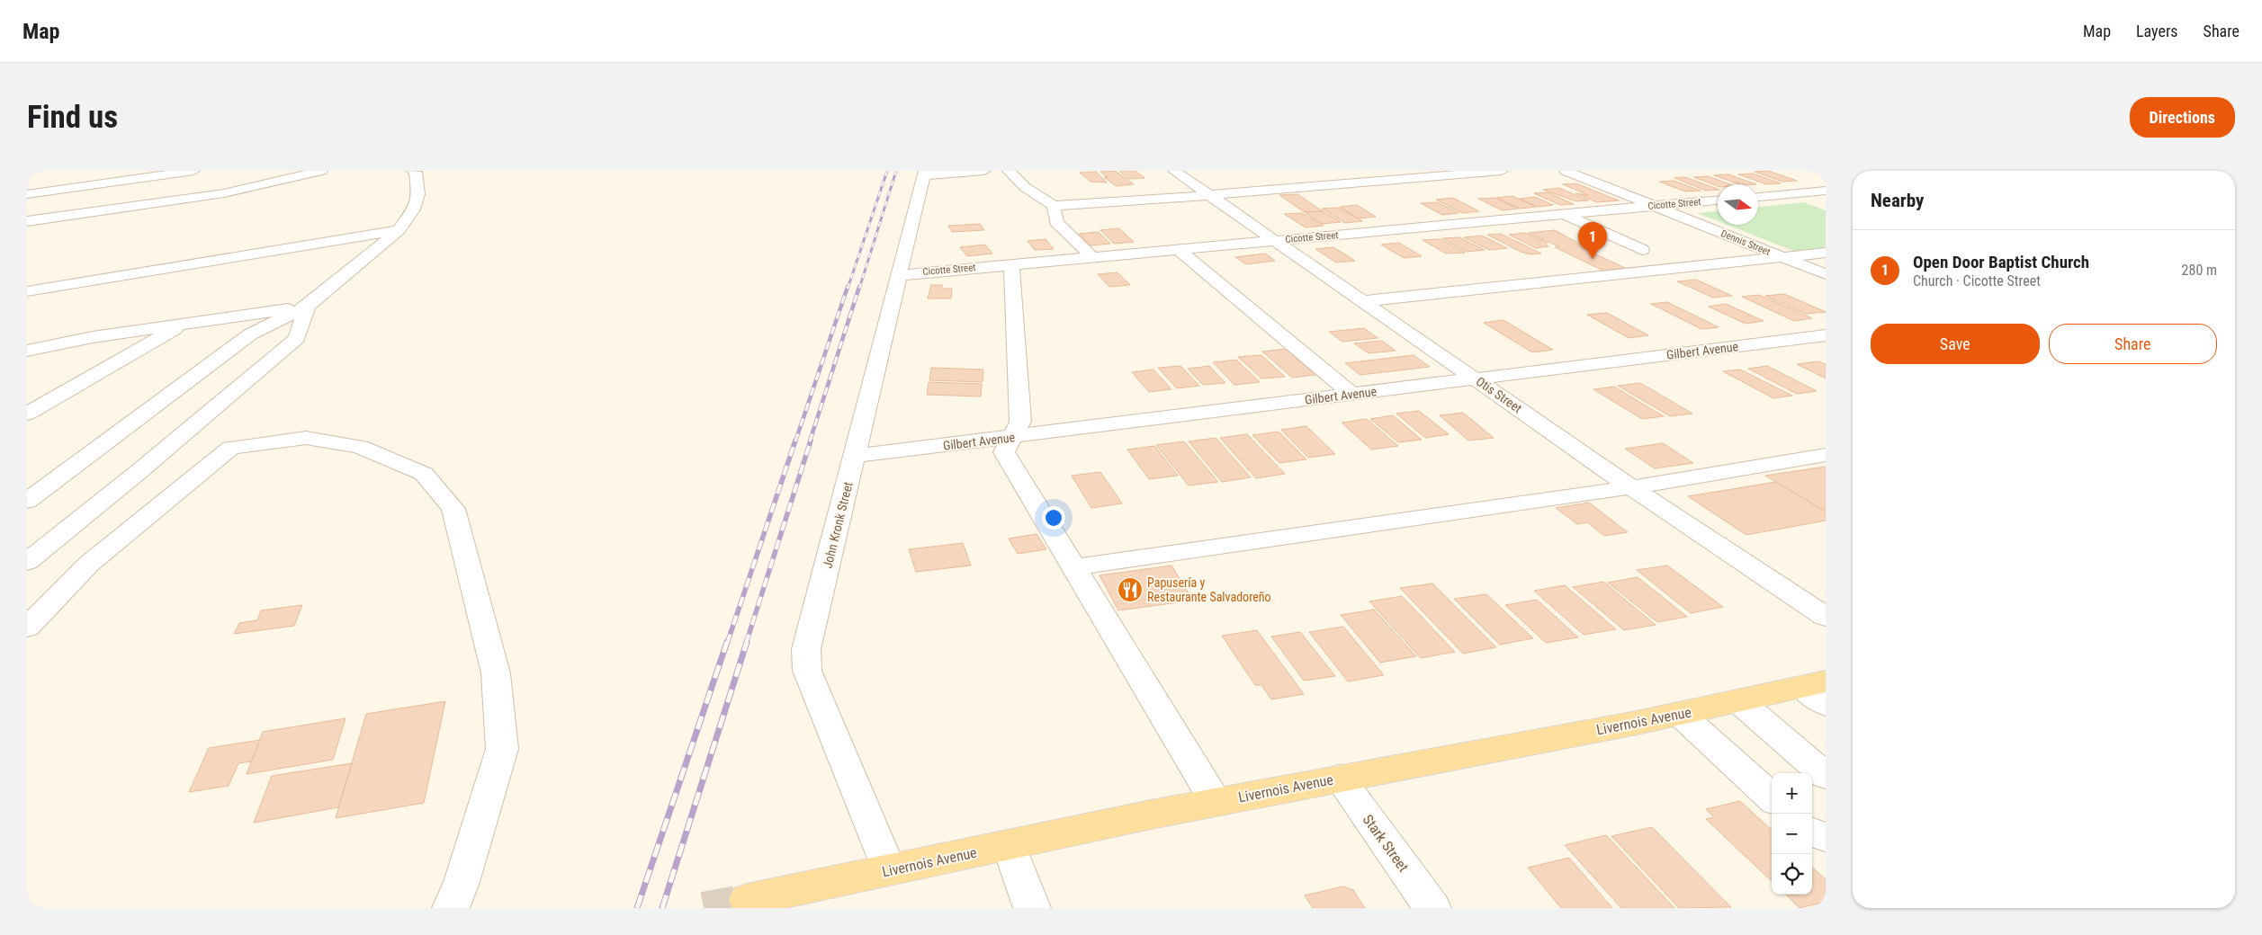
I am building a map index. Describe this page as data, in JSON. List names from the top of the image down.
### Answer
{
  "streets": {
    "main road": ["Livernois Avenue"],
    "street": [
      "Cicotte Street",
      "Dennis Street",
      "Gilbert Avenue",
      "Otis Street",
      "John Kronk Street",
      "Stark Street"
    ]
  },
  "crossings": [
    ["Cicotte Street", "Dennis Street"],
    ["Cicotte Street", "Otis Street"],
    ["Cicotte Street", "John Kronk Street"],
    ["Gilbert Avenue", "Otis Street"],
    ["Gilbert Avenue", "John Kronk Street"],
    ["John Kronk Street", "Livernois Avenue"],
    ["Livernois Avenue", "Stark Street"]
  ],
  "places": {
    "restaurant": ["Papusería y Restaurante Salvadoreño"]
  },
  "north": "right",
  "page": {
    "header": "Map",
    "nav": ["Map", "Layers", "Share"],
    "buttons": [
      "Directions",
      ["Save", "Share"]
    ],
    "title": "Find us",
    "heading": "Nearby",
    "pins": "1",
    "list": [
      {
        "mark": "1",
        "name": "Open Door Baptist Church",
        "note": "Church · Cicotte Street",
        "value": "280 m"
      }
    ],
    "map_buttons": ["+", "−"]
  }
}
